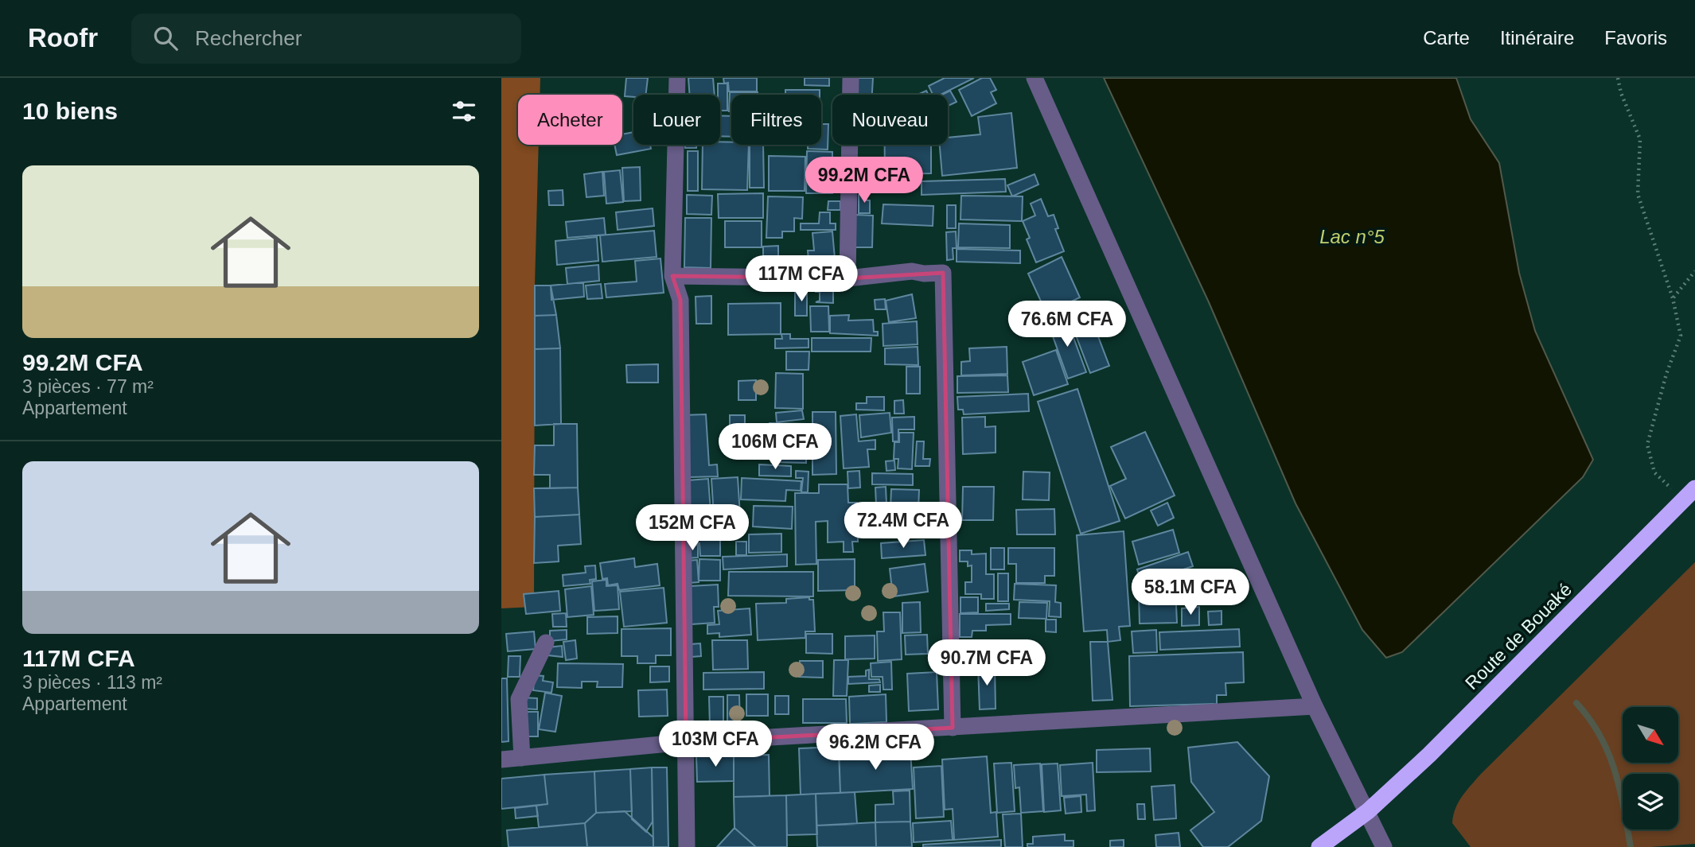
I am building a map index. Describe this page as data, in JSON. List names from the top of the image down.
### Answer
{
  "streets": {
    "highway": ["Route de Bouaké"]
  },
  "water": ["Lac n°5"],
  "north": "bottom right",
  "page": {
    "header": "Roofr",
    "search": "Rechercher",
    "nav": ["Carte", "Itinéraire", "Favoris"],
    "heading": "10 biens",
    "chip": [
      "Acheter",
      "Louer",
      "Filtres",
      "Nouveau"
    ],
    "list": [
      {
        "name": "99.2M CFA",
        "note": "3 pièces · 77 m² · Appartement"
      },
      {
        "name": "117M CFA",
        "note": "3 pièces · 113 m² · Appartement"
      }
    ],
    "price": [
      "99.2M CFA",
      "117M CFA",
      "76.6M CFA",
      "106M CFA",
      "72.4M CFA",
      "152M CFA",
      "58.1M CFA",
      "90.7M CFA",
      "103M CFA",
      "96.2M CFA"
    ]
  }
}
